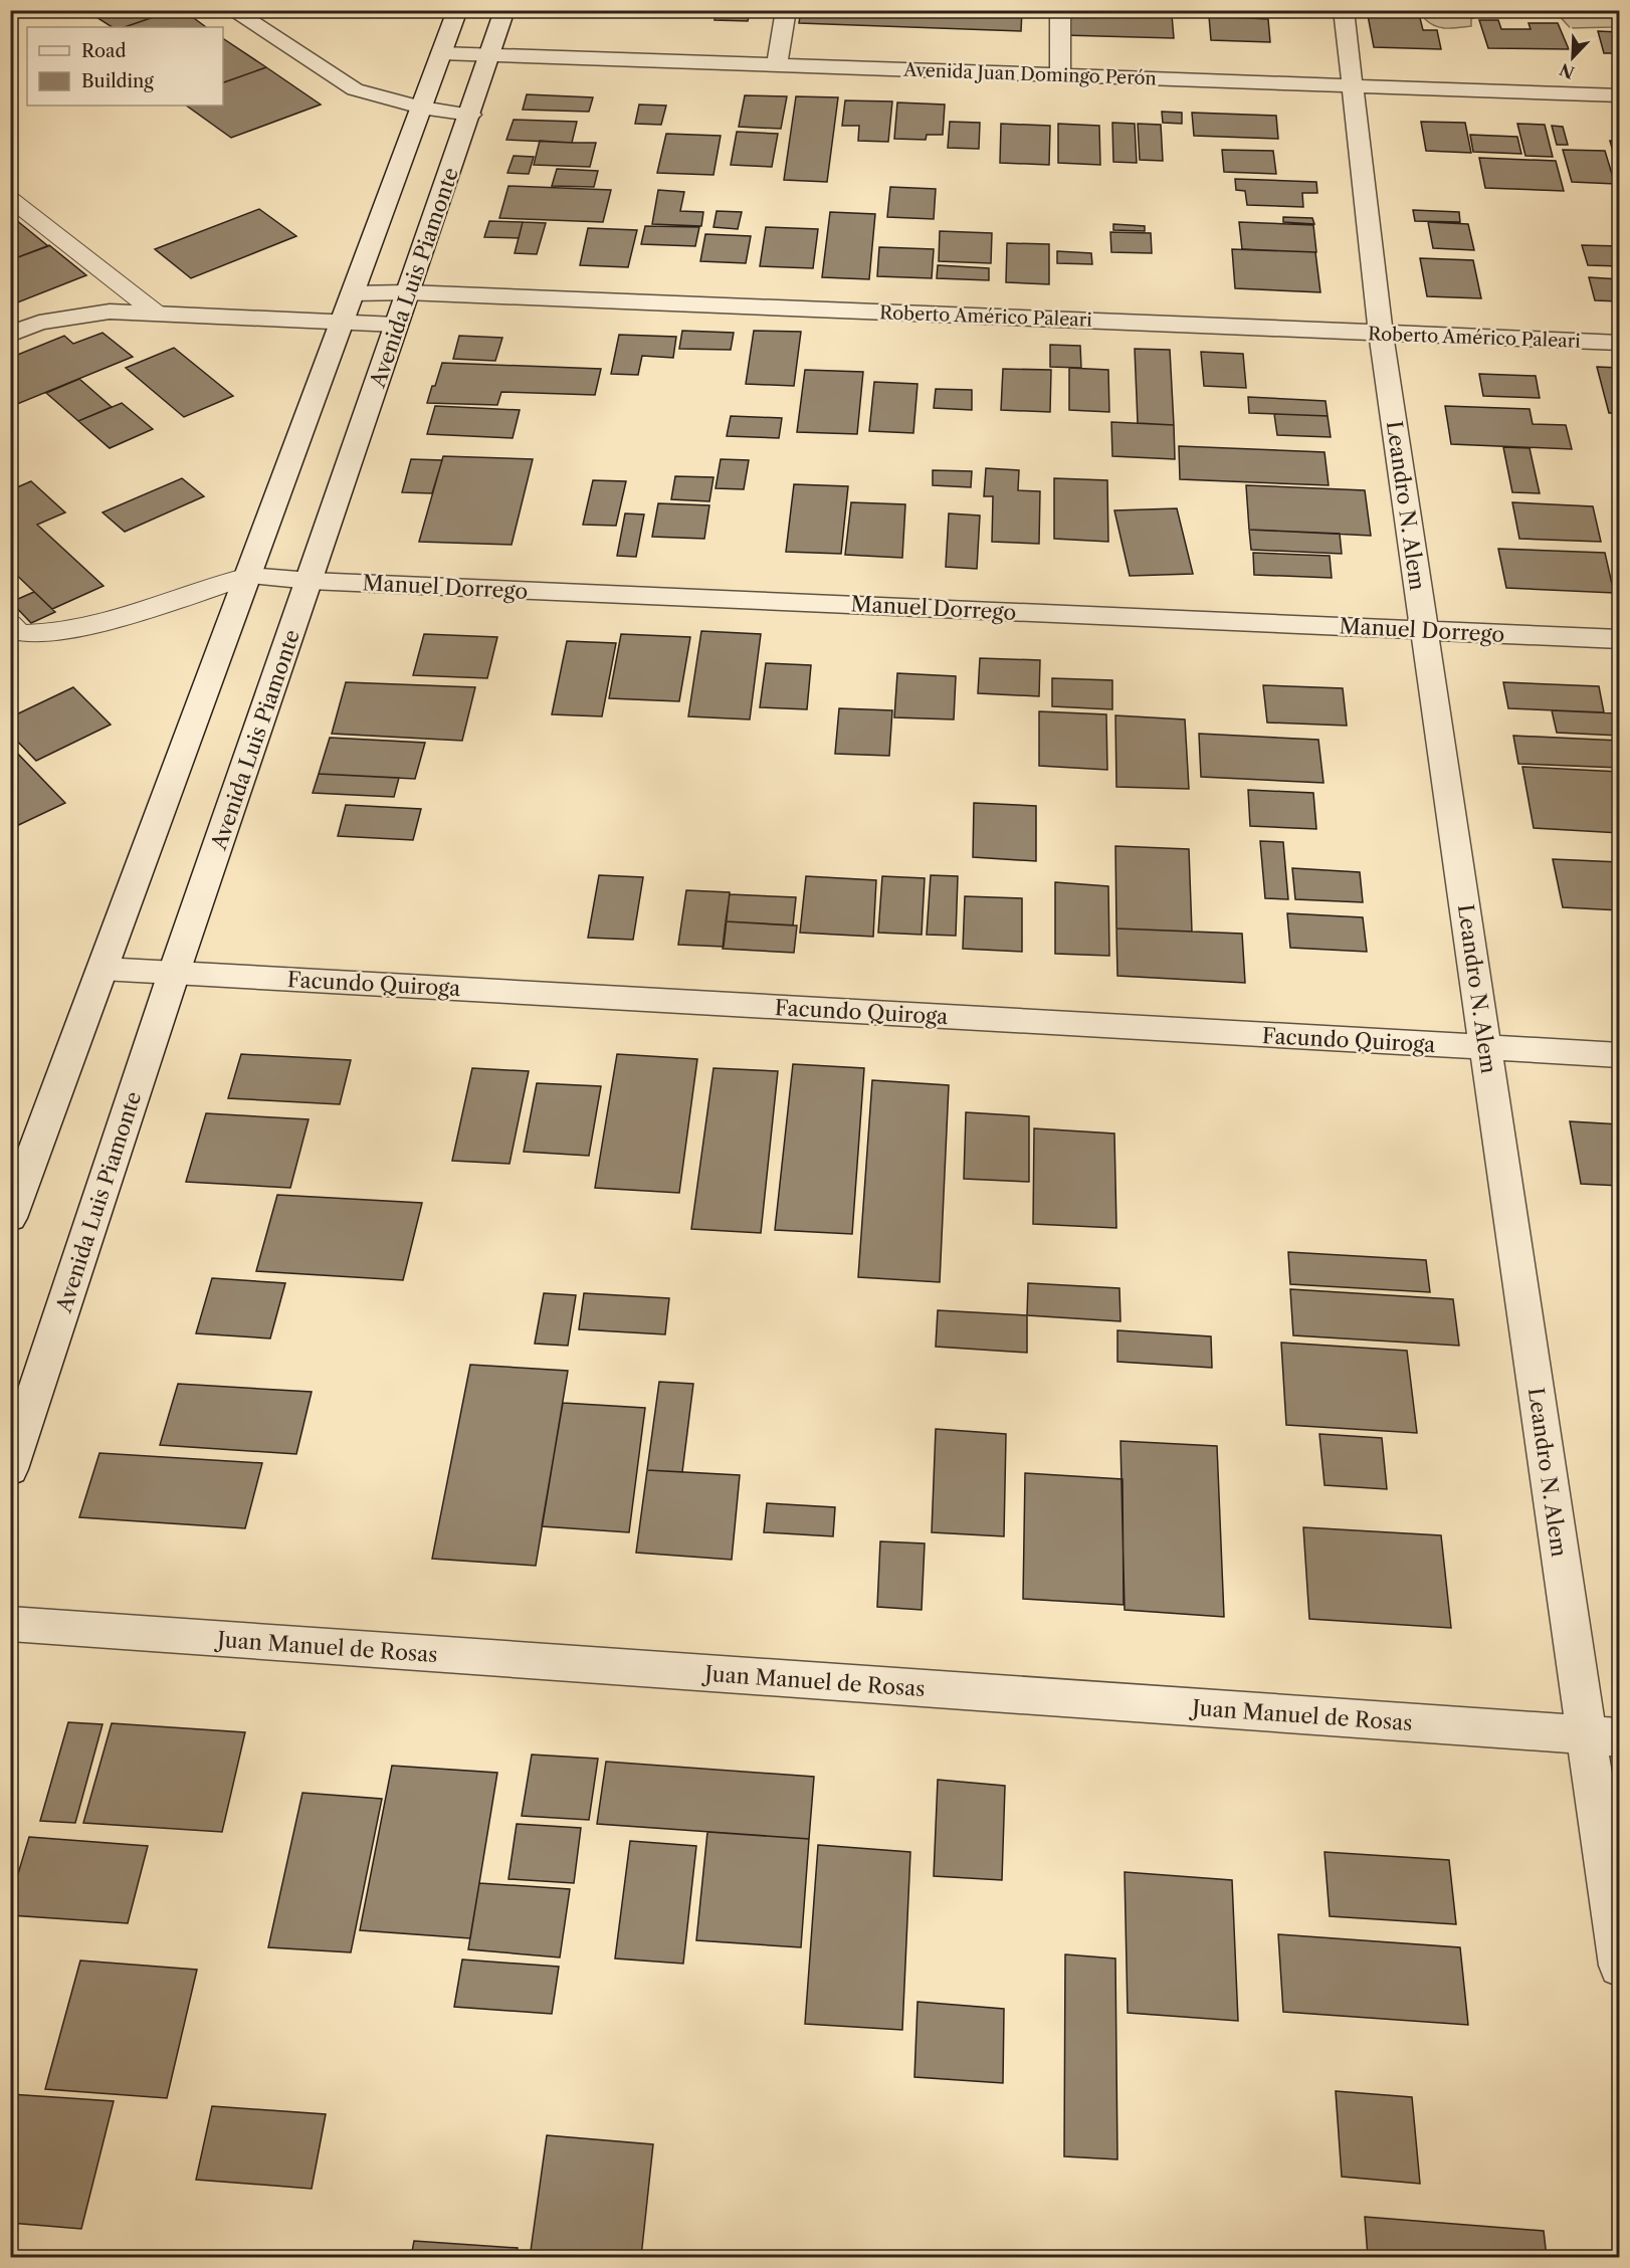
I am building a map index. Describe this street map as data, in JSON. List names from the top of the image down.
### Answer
{
  "streets": {
    "street": [
      "Avenida Juan Domingo Perón",
      "Avenida Luis Piamonte",
      "Roberto Américo Paleari",
      "Leandro N. Alem",
      "Manuel Dorrego",
      "Facundo Quiroga",
      "Juan Manuel de Rosas"
    ]
  },
  "crossings": [
    ["Avenida Juan Domingo Perón", "Avenida Luis Piamonte"],
    ["Avenida Juan Domingo Perón", "Leandro N. Alem"],
    ["Avenida Luis Piamonte", "Roberto Américo Paleari"],
    ["Avenida Luis Piamonte", "Manuel Dorrego"],
    ["Avenida Luis Piamonte", "Facundo Quiroga"],
    ["Roberto Américo Paleari", "Leandro N. Alem"],
    ["Leandro N. Alem", "Manuel Dorrego"],
    ["Leandro N. Alem", "Facundo Quiroga"],
    ["Leandro N. Alem", "Juan Manuel de Rosas"]
  ],
  "legend": ["Road", "Building"],
  "north": "bottom left"
}
